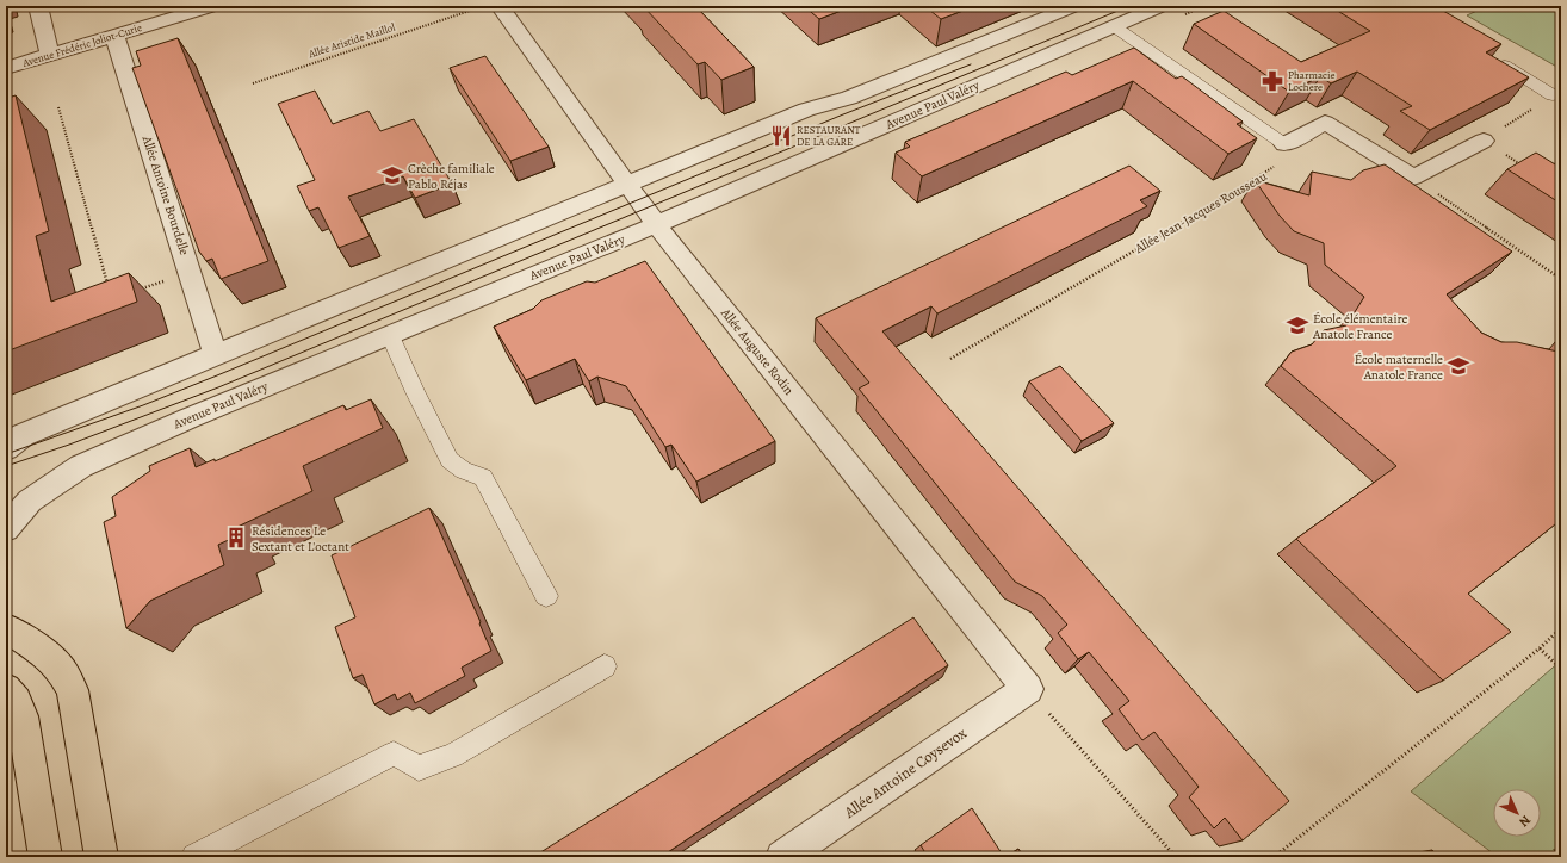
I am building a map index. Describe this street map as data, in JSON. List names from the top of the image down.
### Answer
{
  "streets": {
    "street": [
      "Avenue Frédéric Joliot-Curie",
      "Avenue Paul Valéry",
      "Allée Antoine Bourdelle",
      "Allée Auguste Rodin",
      "Allée Antoine Coysevox"
    ],
    "path": ["Allée Aristide Maillol", "Allée Jean-Jacques Rousseau"]
  },
  "crossings": [
    ["Avenue Frédéric Joliot-Curie", "Allée Antoine Bourdelle"],
    ["Avenue Paul Valéry", "Allée Auguste Rodin"],
    ["Allée Auguste Rodin", "Allée Antoine Coysevox"]
  ],
  "places": {
    "pharmacy": ["Pharmacie Lochere"],
    "restaurant": ["RESTAURANT DE LA GARE"],
    "school or university": ["Crèche familiale Pablo Réjas", "École élémentaire Anatole France", "École maternelle Anatole France"],
    "building": ["Résidences Le Sextant et L'octant"]
  },
  "north": "bottom right"
}
